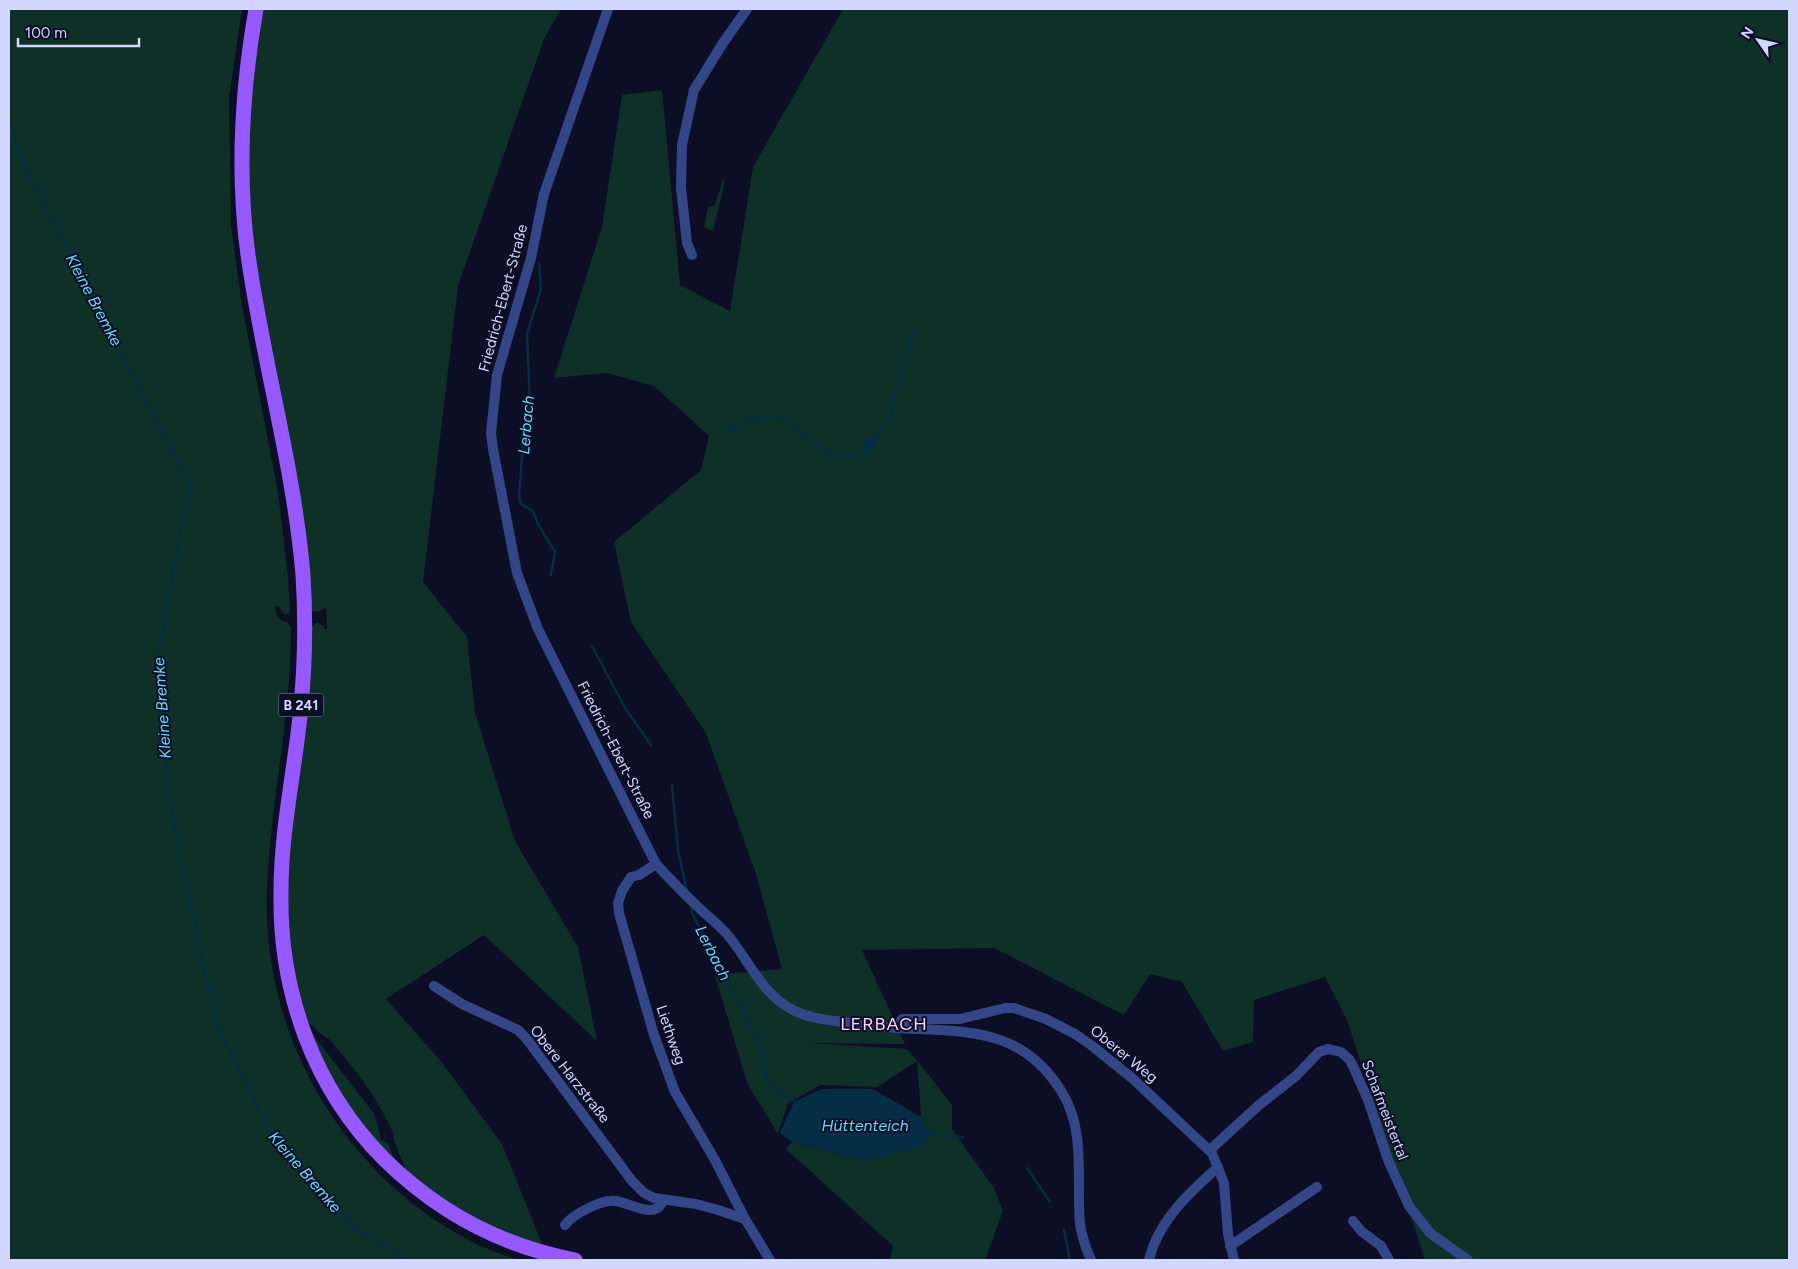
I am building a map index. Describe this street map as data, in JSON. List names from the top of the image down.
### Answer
{
  "streets": {
    "main road": ["B 241"],
    "street": [
      "Friedrich-Ebert-Straße",
      "Liethweg",
      "Oberer Weg",
      "Obere Harzstraße",
      "Schafmeistertal"
    ]
  },
  "crossings": [
    ["Friedrich-Ebert-Straße", "Liethweg"],
    ["Friedrich-Ebert-Straße", "Oberer Weg"],
    ["Liethweg", "Obere Harzstraße"]
  ],
  "districts": ["LERBACH"],
  "water": ["Kleine Bremke", "Lerbach", "Hüttenteich"],
  "scale_bar": "100 m",
  "north": "top left"
}
